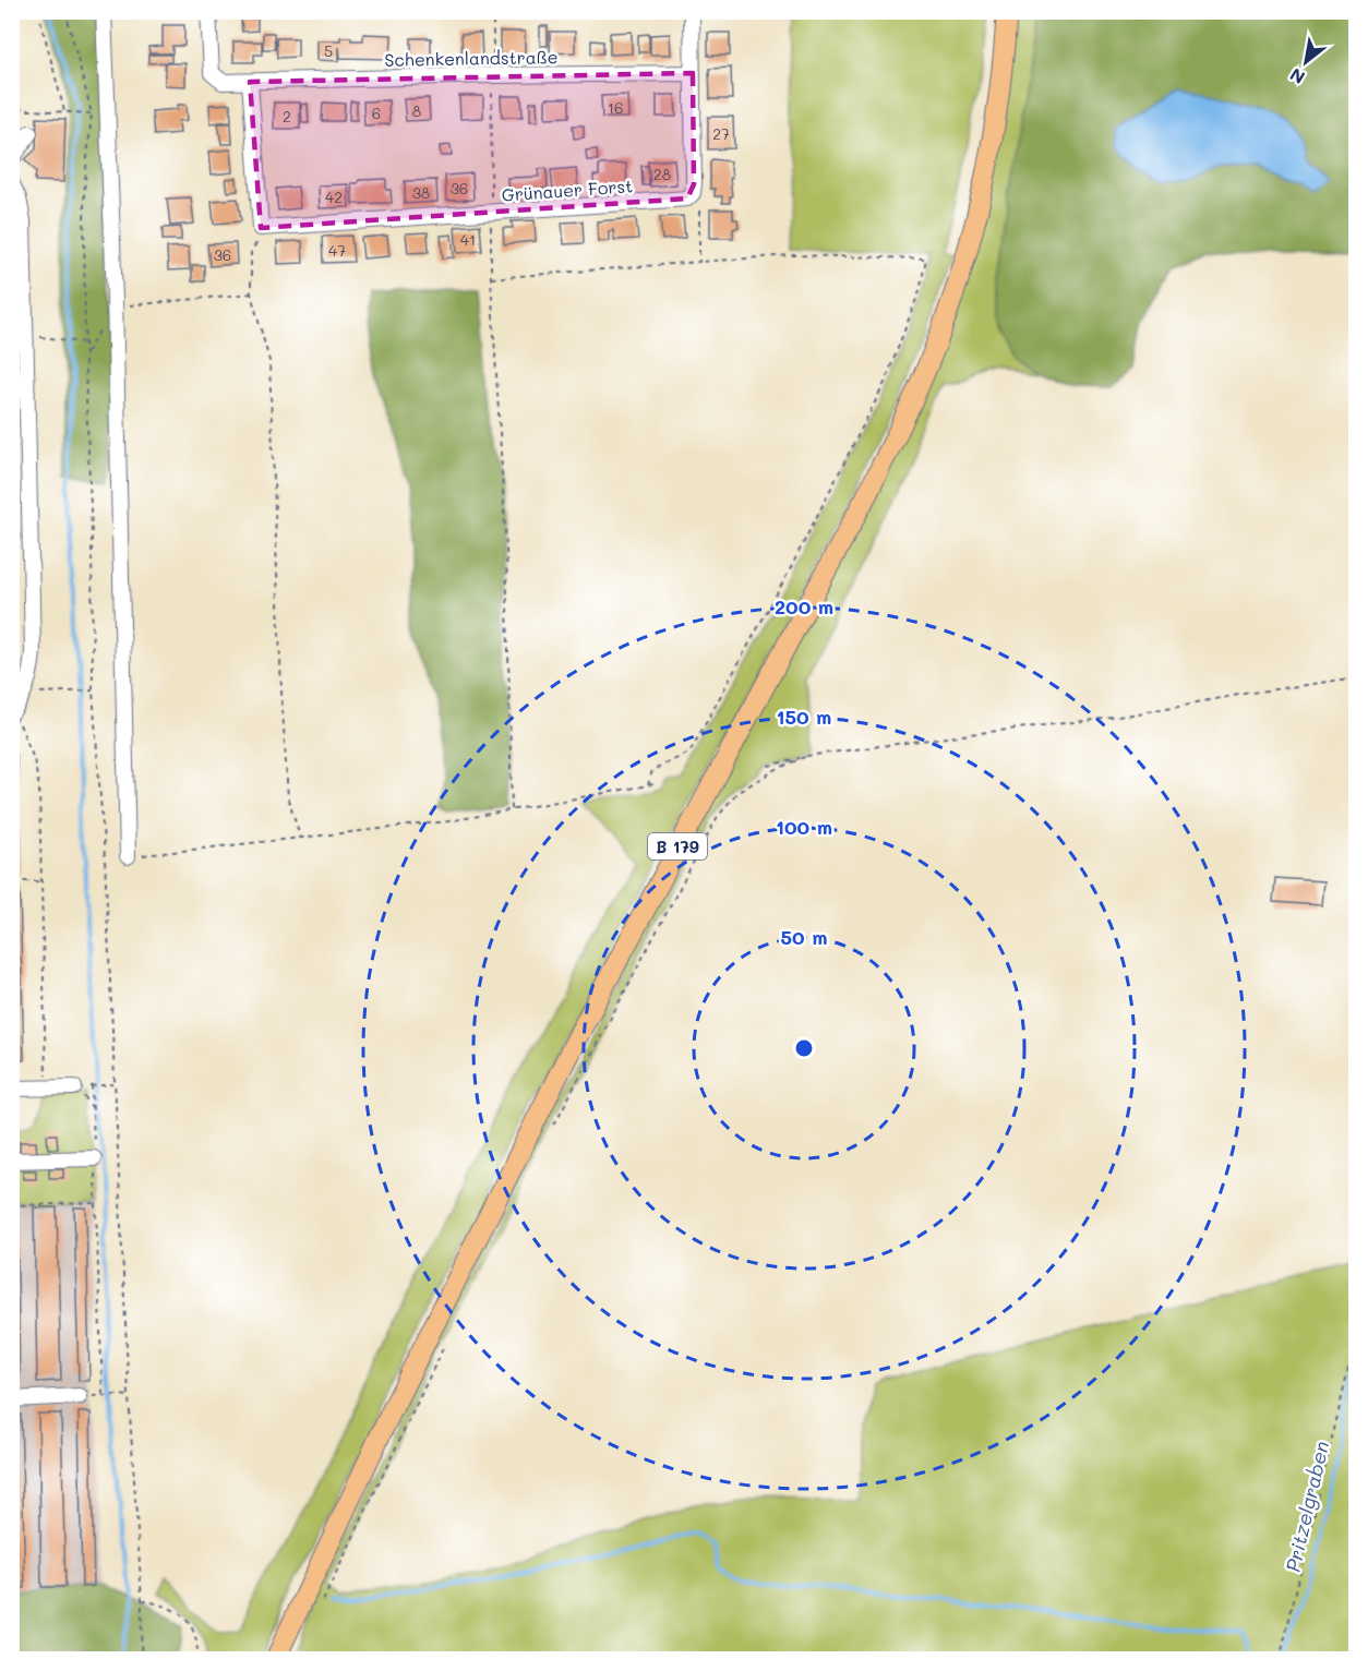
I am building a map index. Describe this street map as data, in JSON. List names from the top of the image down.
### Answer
{
  "streets": {
    "main road": ["B 179"],
    "street": ["Schenkenlandstraße", "Grünauer Forst"]
  },
  "water": ["Pritzelgraben"],
  "house_numbers": [
    "5",
    "16",
    "8",
    "6",
    "2",
    "27",
    "28",
    "36",
    "38",
    "42",
    "41",
    "47",
    "36"
  ],
  "north": "bottom left",
  "rings": [
    "200 m",
    "150 m",
    "100 m",
    "50 m"
  ]
}
